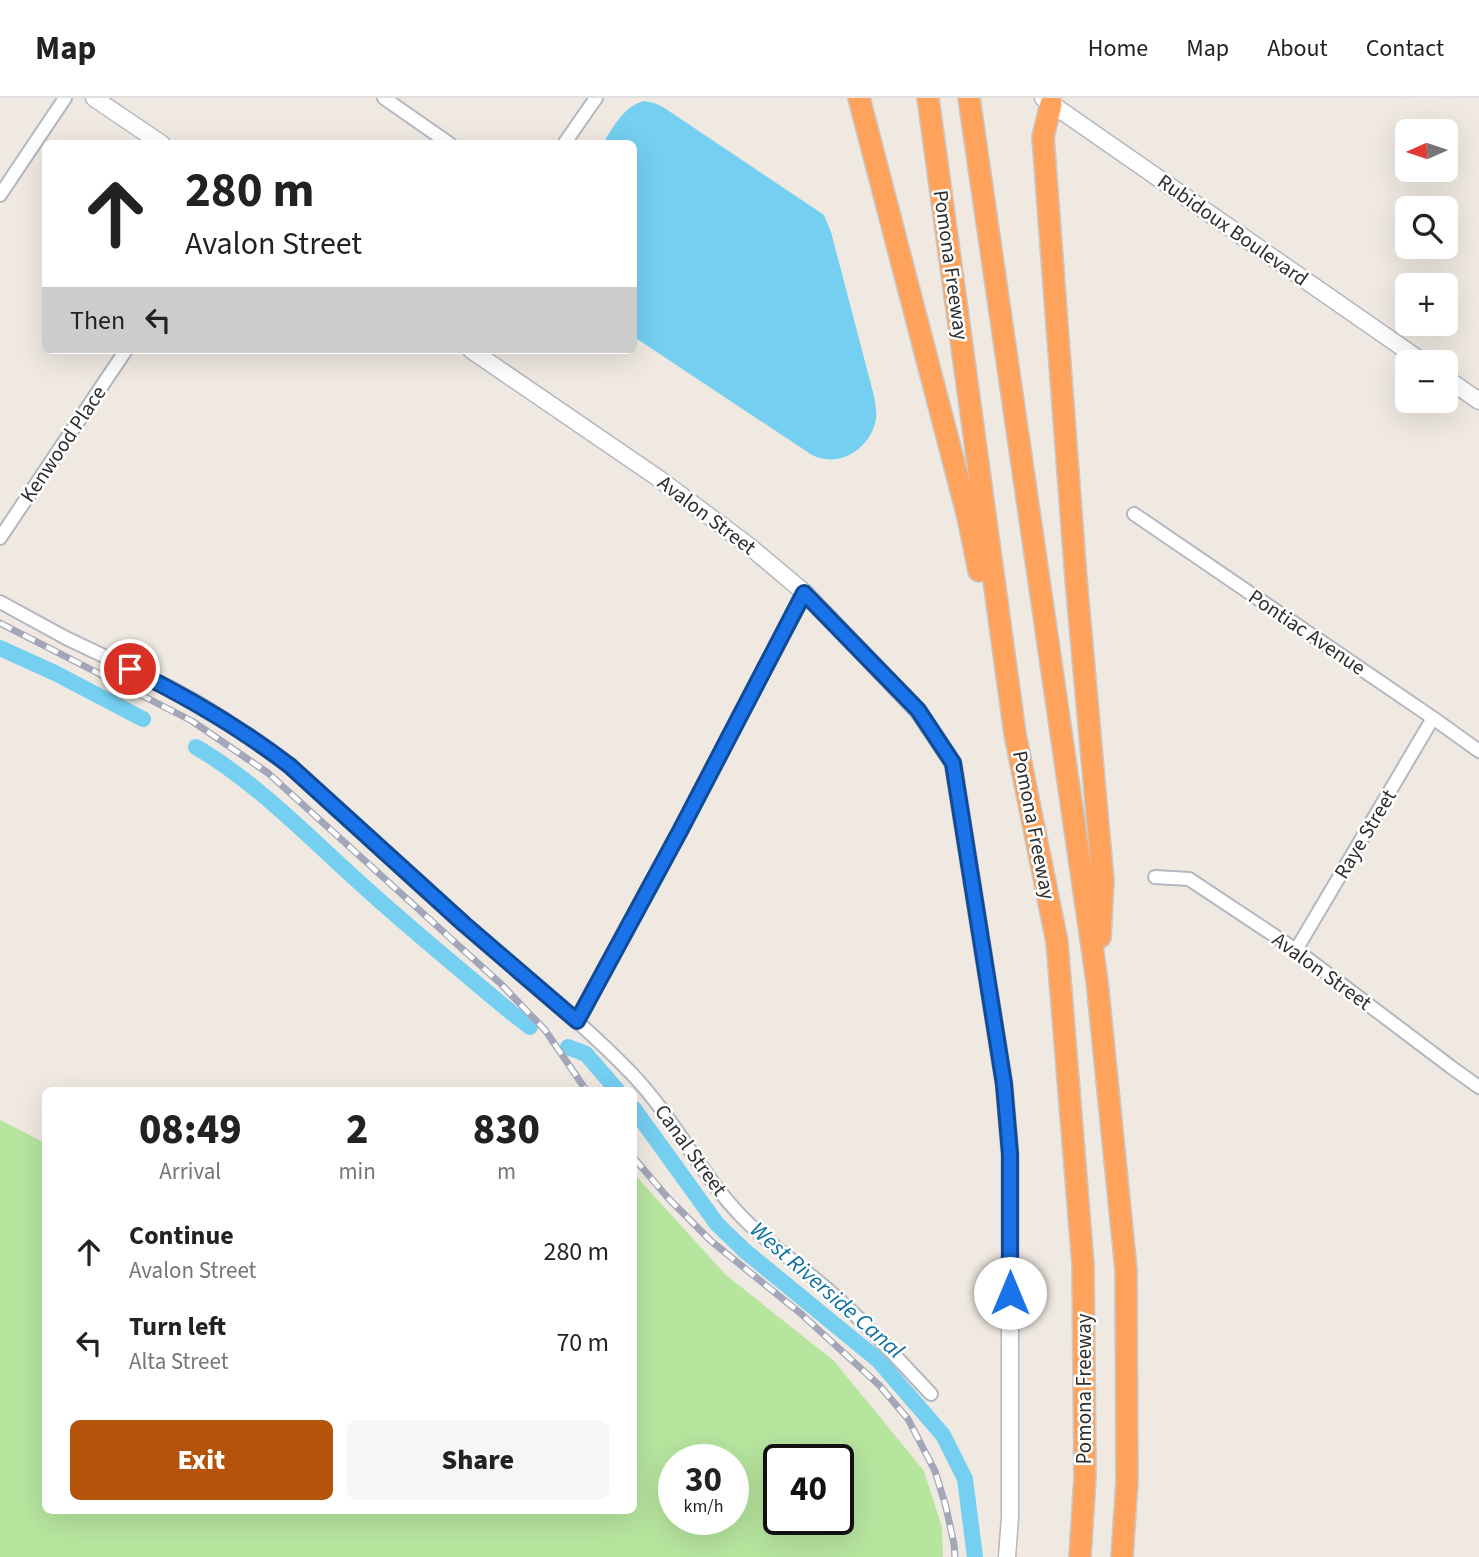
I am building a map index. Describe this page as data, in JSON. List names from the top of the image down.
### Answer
{
  "streets": {
    "highway": ["Pomona Freeway"],
    "street": [
      "Rubidoux Boulevard",
      "Kenwood Place",
      "Avalon Street",
      "Pontiac Avenue",
      "Raye Street",
      "Canal Street"
    ]
  },
  "crossings": [
    ["Avalon Street", "Raye Street"],
    ["Pontiac Avenue", "Raye Street"]
  ],
  "water": ["West Riverside Canal"],
  "north": "left",
  "page": {
    "header": "Map",
    "nav": [
      "Home",
      "Map",
      "About",
      "Contact"
    ],
    "map_buttons": ["+", "−"],
    "turn": ["280 m", "Avalon Street"],
    "then": "Then",
    "eta": [
      "08:49",
      "Arrival",
      "2",
      "min",
      "830",
      "m"
    ],
    "list": [
      {
        "name": "Continue",
        "note": "Avalon Street",
        "value": "280 m"
      },
      {
        "name": "Turn left",
        "note": "Alta Street",
        "value": "70 m"
      }
    ],
    "buttons": ["Exit", "Share"],
    "speed": "30 km/h",
    "limit": "40"
  }
}
